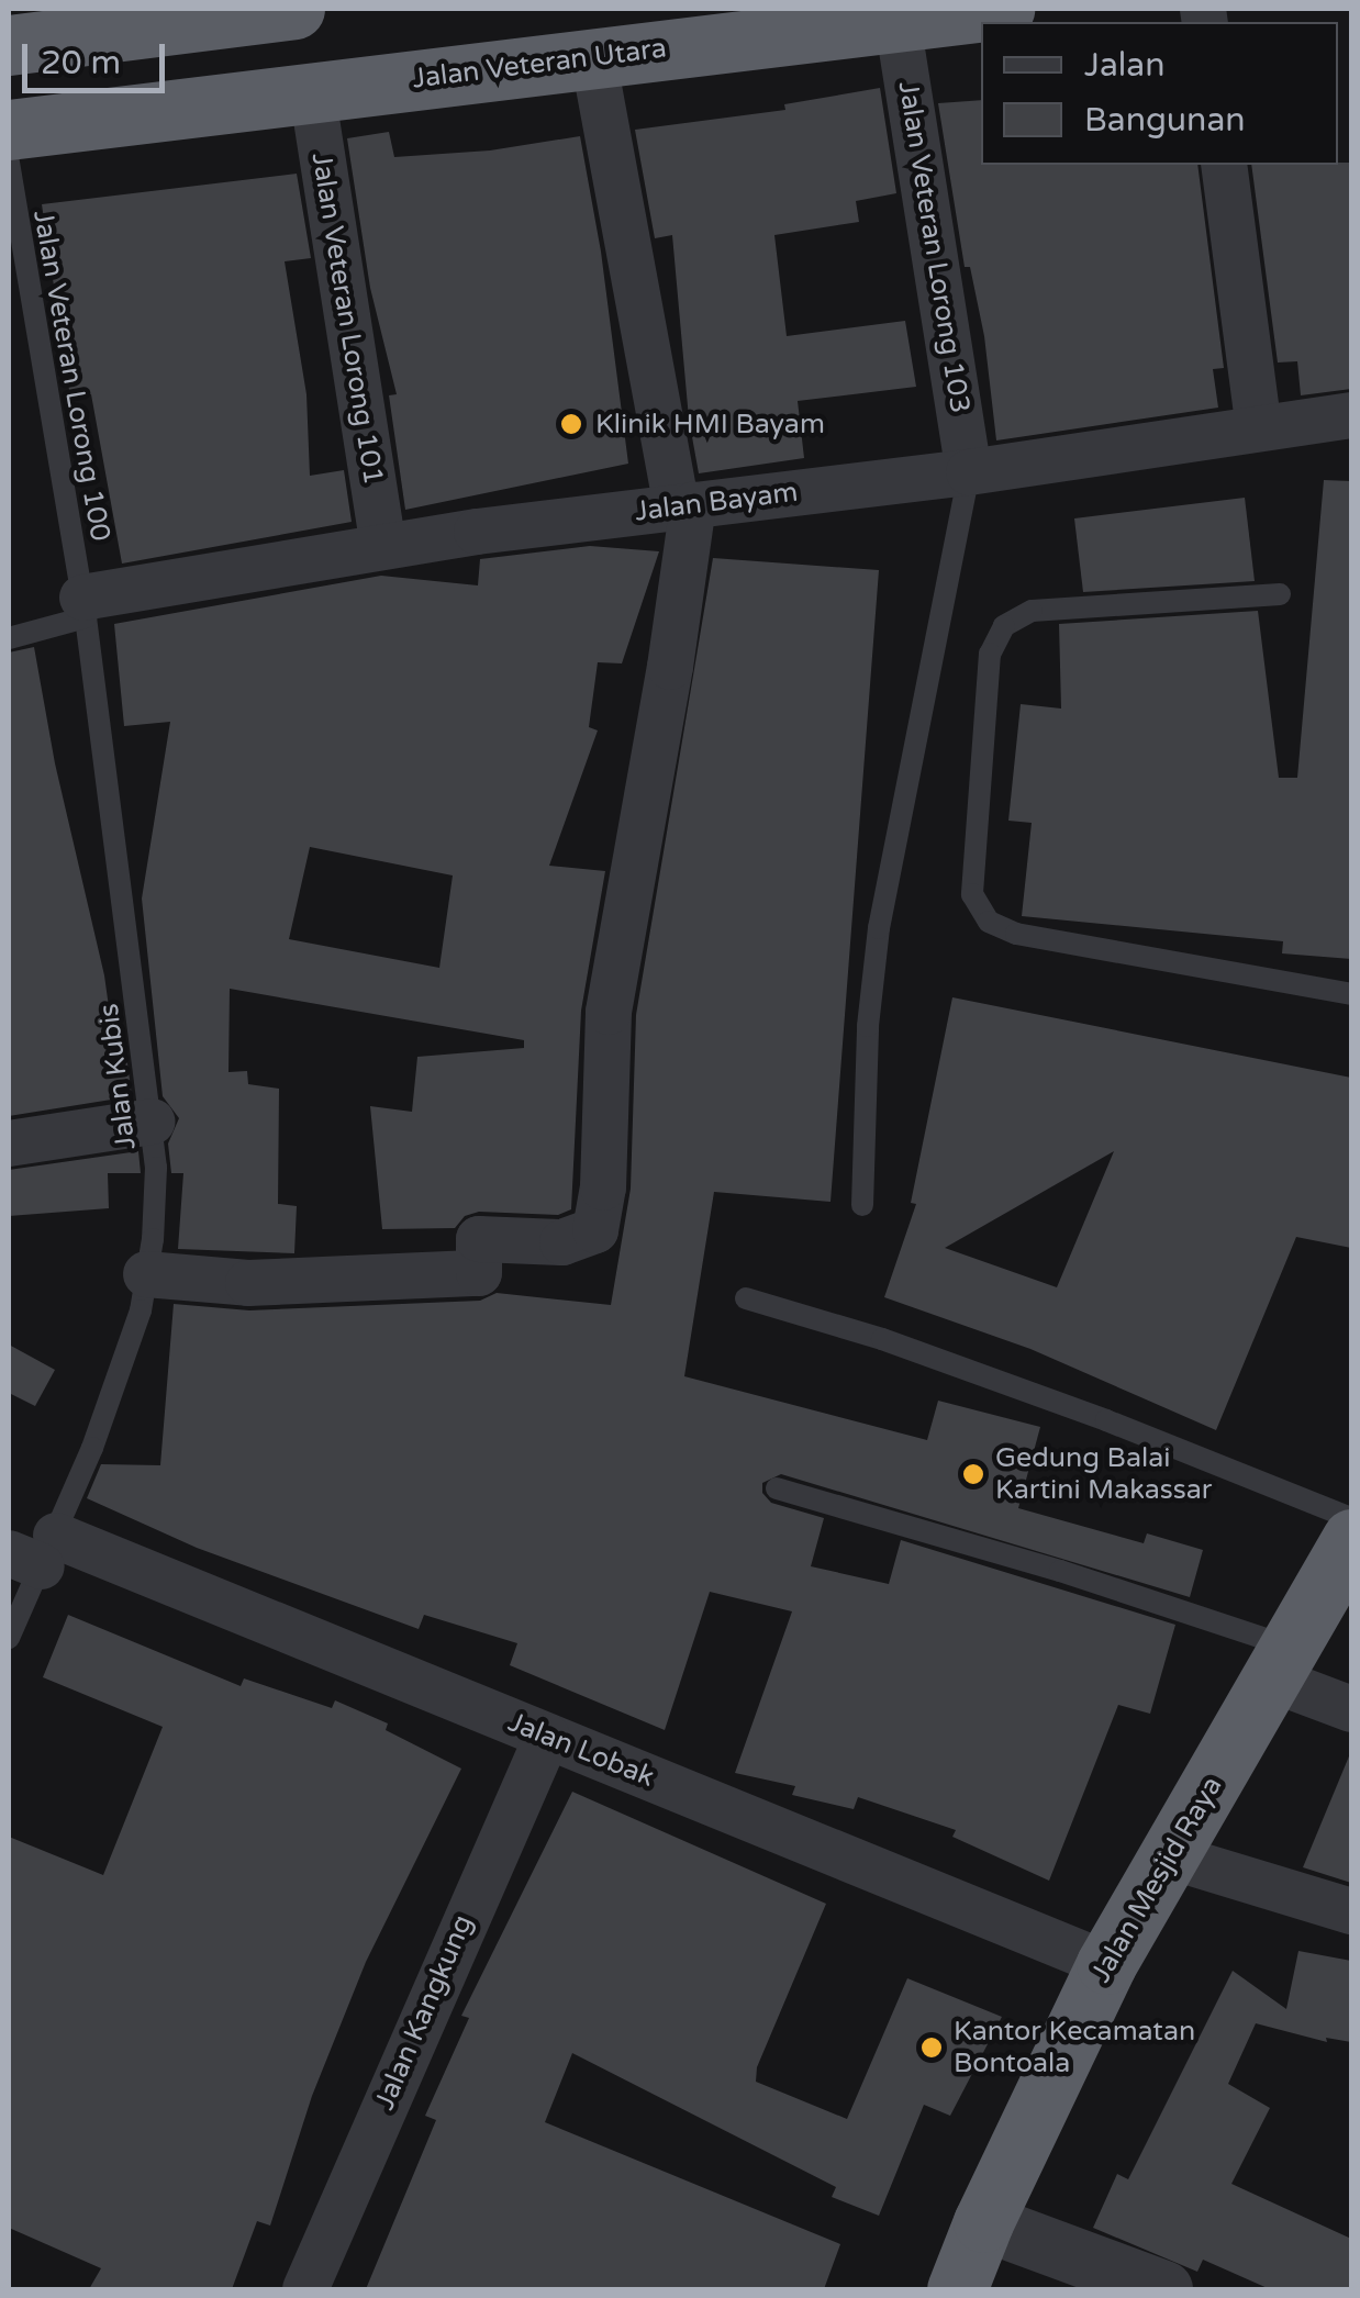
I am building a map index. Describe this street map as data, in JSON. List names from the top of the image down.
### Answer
{
  "streets": {
    "highway": ["Jalan Veteran Utara", "Jalan Mesjid Raya"],
    "street": [
      "Jalan Veteran Lorong 103",
      "Jalan Veteran Lorong 101",
      "Jalan Bayam",
      "Jalan Lobak",
      "Jalan Kangkung"
    ],
    "lane": ["Jalan Veteran Lorong 100", "Jalan Kubis"]
  },
  "crossings": [
    ["Jalan Veteran Utara", "Jalan Veteran Lorong 103"],
    ["Jalan Veteran Utara", "Jalan Veteran Lorong 101"],
    ["Jalan Veteran Lorong 103", "Jalan Bayam"],
    ["Jalan Veteran Lorong 101", "Jalan Bayam"],
    ["Jalan Veteran Lorong 100", "Jalan Bayam"],
    ["Jalan Veteran Lorong 100", "Jalan Kubis"],
    ["Jalan Bayam", "Jalan Kubis"],
    ["Jalan Kubis", "Jalan Lobak"],
    ["Jalan Lobak", "Jalan Mesjid Raya"],
    ["Jalan Lobak", "Jalan Kangkung"]
  ],
  "places": ["Klinik HMI Bayam", "Gedung Balai Kartini Makassar", "Kantor Kecamatan Bontoala"],
  "legend": ["Jalan", "Bangunan"],
  "scale_bar": "20 m"
}
